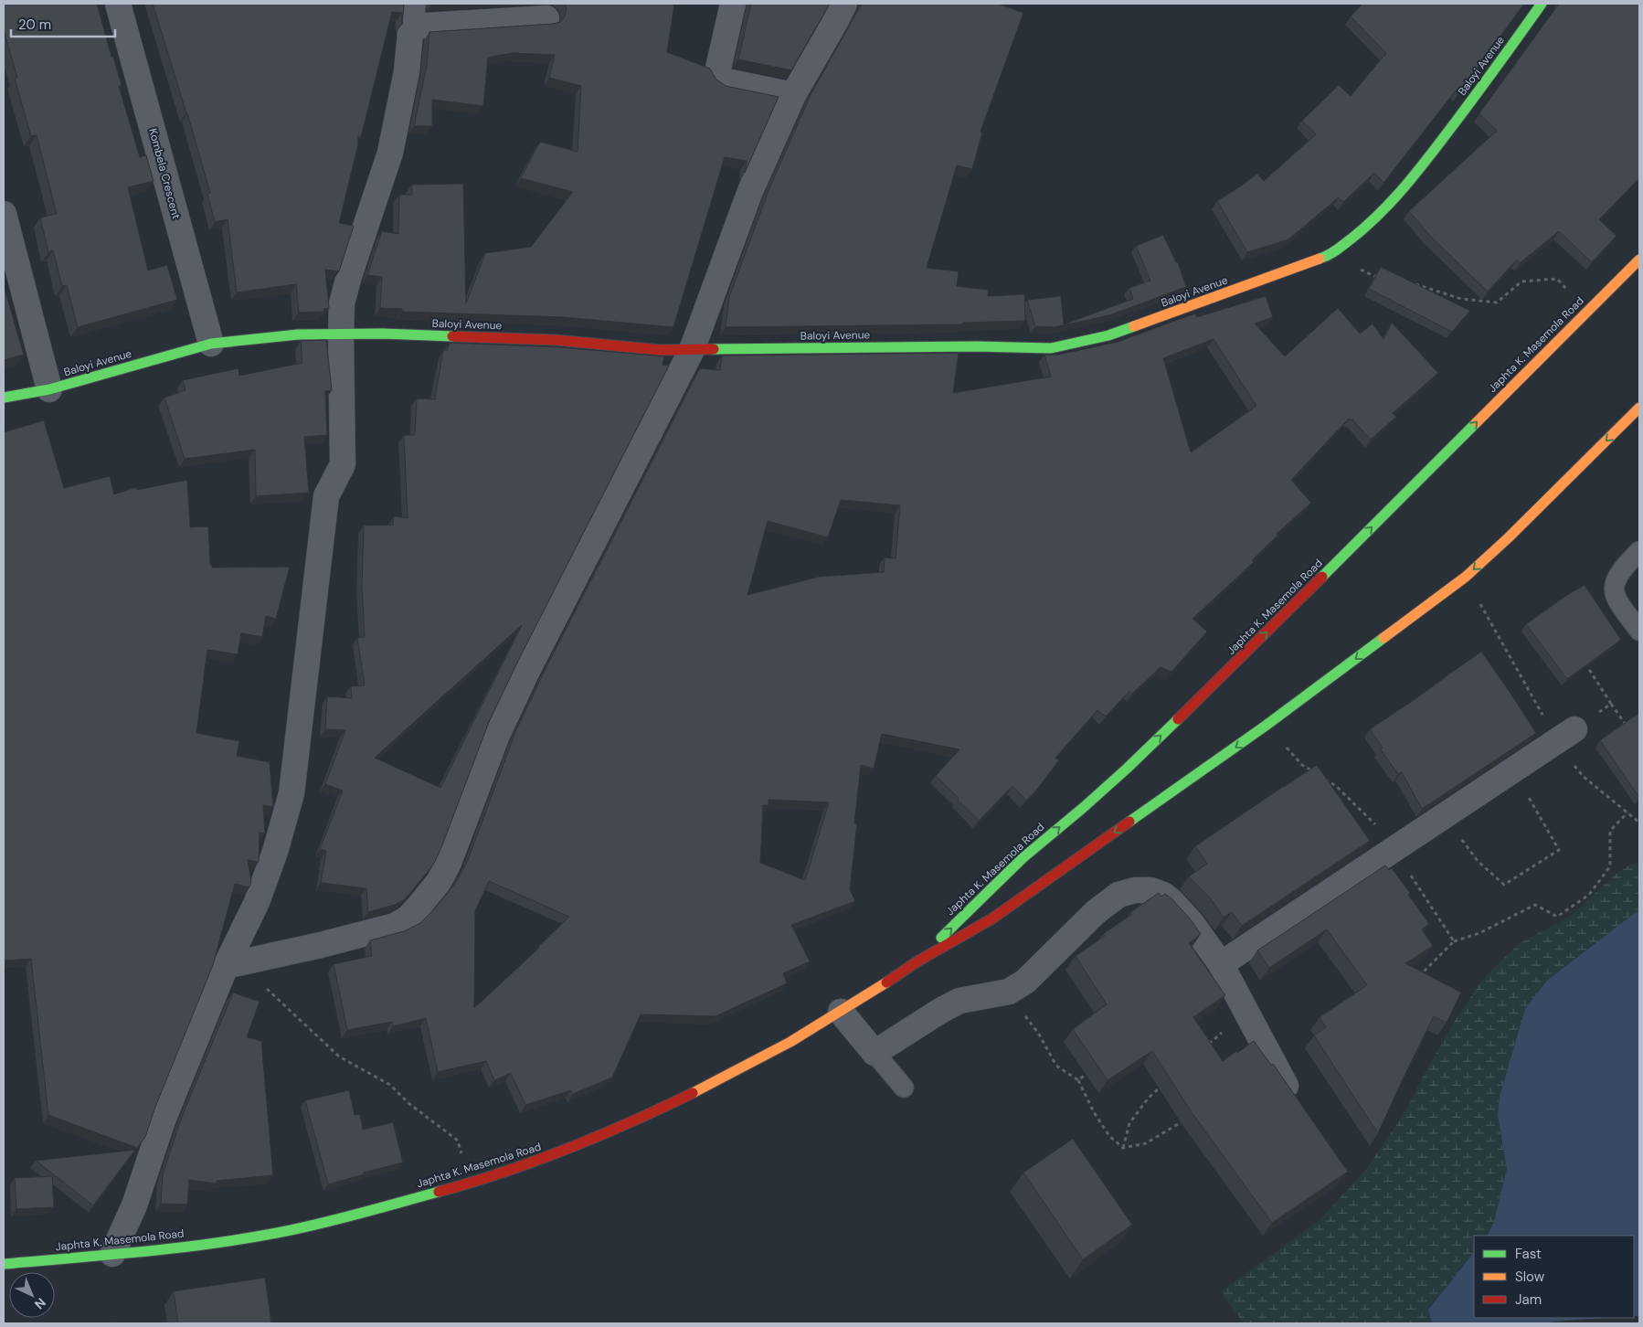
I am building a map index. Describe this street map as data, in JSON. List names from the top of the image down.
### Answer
{
  "streets": {
    "main road": ["Baloyi Avenue", "Japhta K. Masemola Road"],
    "street": ["Kombela Crescent"]
  },
  "crossings": [
    ["Baloyi Avenue", "Kombela Crescent"]
  ],
  "legend": ["Fast", "Slow", "Jam"],
  "scale_bar": "20 m",
  "north": "bottom right"
}
